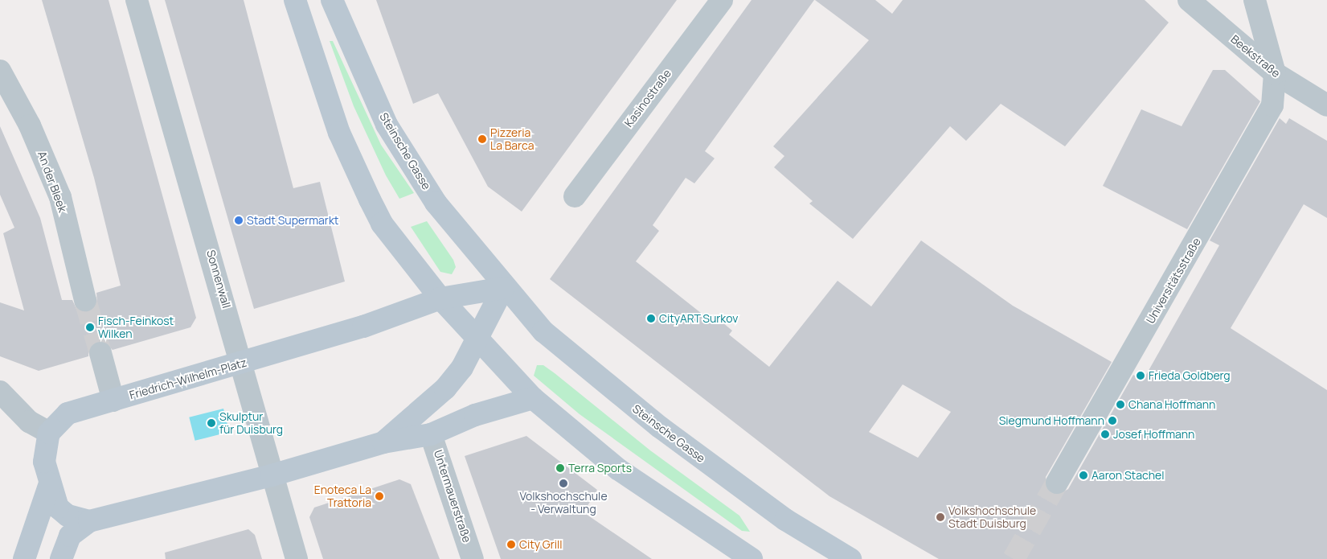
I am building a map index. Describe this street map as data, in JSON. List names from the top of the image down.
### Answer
{
  "streets": {
    "main road": ["Steinsche Gasse", "Friedrich-Wilhelm-Platz"],
    "street": [
      "Beekstraße",
      "Kasinostraße",
      "An der Bleek",
      "Sonnenwall",
      "Universitätsstraße",
      "Untermauerstraße"
    ]
  },
  "crossings": [
    ["Beekstraße", "Universitätsstraße"],
    ["Sonnenwall", "Friedrich-Wilhelm-Platz"]
  ],
  "places": [
    "Pizzeria La Barca",
    "Stadt Supermarkt",
    "CityART Surkov",
    "Fisch-Feinkost Wilken",
    "Frieda Goldberg",
    "Chana Hoffmann",
    "Siegmund Hoffmann",
    "Skulptur für Duisburg",
    "Josef Hoffmann",
    "Terra Sports",
    "Aaron Stachel",
    "Volkshochschule - Verwaltung",
    "Enoteca La Trattoria",
    "Volkshochschule Stadt Duisburg",
    "City Grill"
  ]
}
